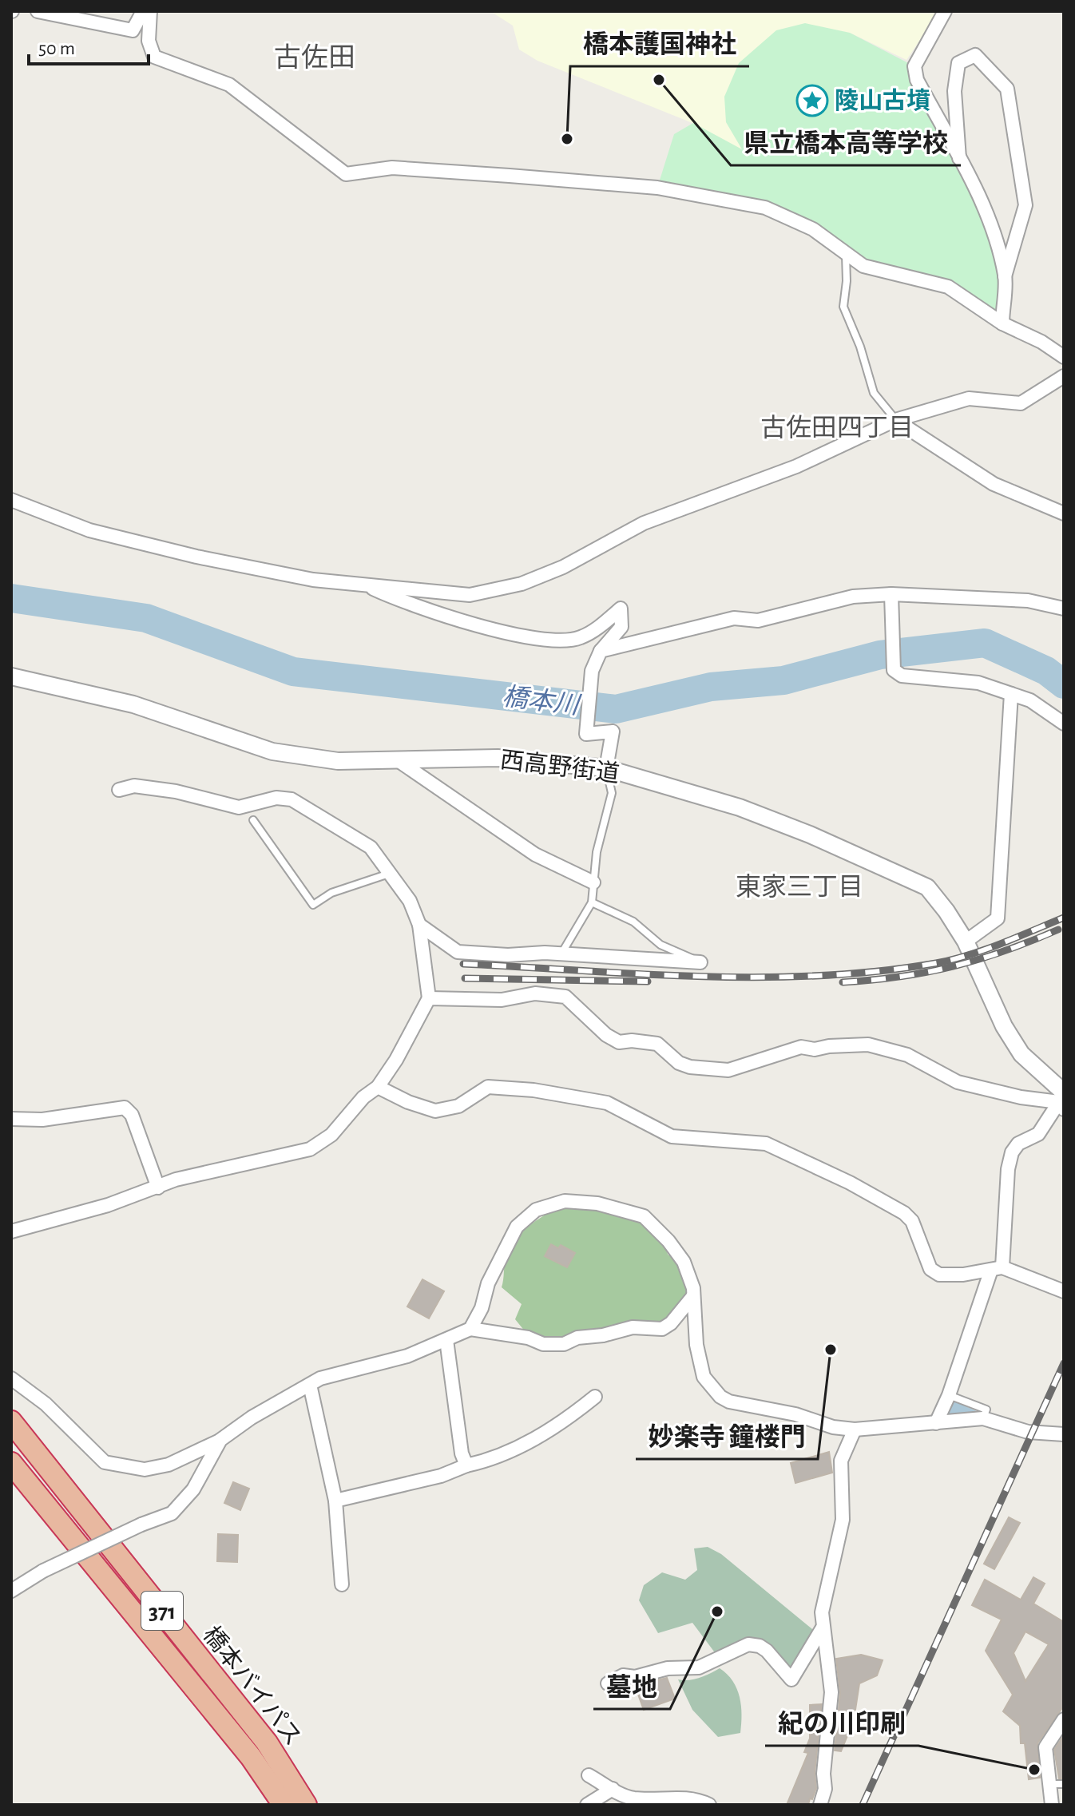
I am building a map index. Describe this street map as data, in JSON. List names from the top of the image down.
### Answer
{
  "streets": {
    "highway": ["371", "橋本バイパス"],
    "street": ["西高野街道"]
  },
  "districts": ["古佐田", "古佐田四丁目", "東家三丁目"],
  "water": ["橋本川"],
  "places": {
    "other": [
      "県立橋本高等学校",
      "橋本護国神社",
      "妙楽寺 鐘楼門",
      "墓地",
      "紀の川印刷"
    ],
    "place": ["陵山古墳"]
  },
  "scale_bar": "50 m"
}
